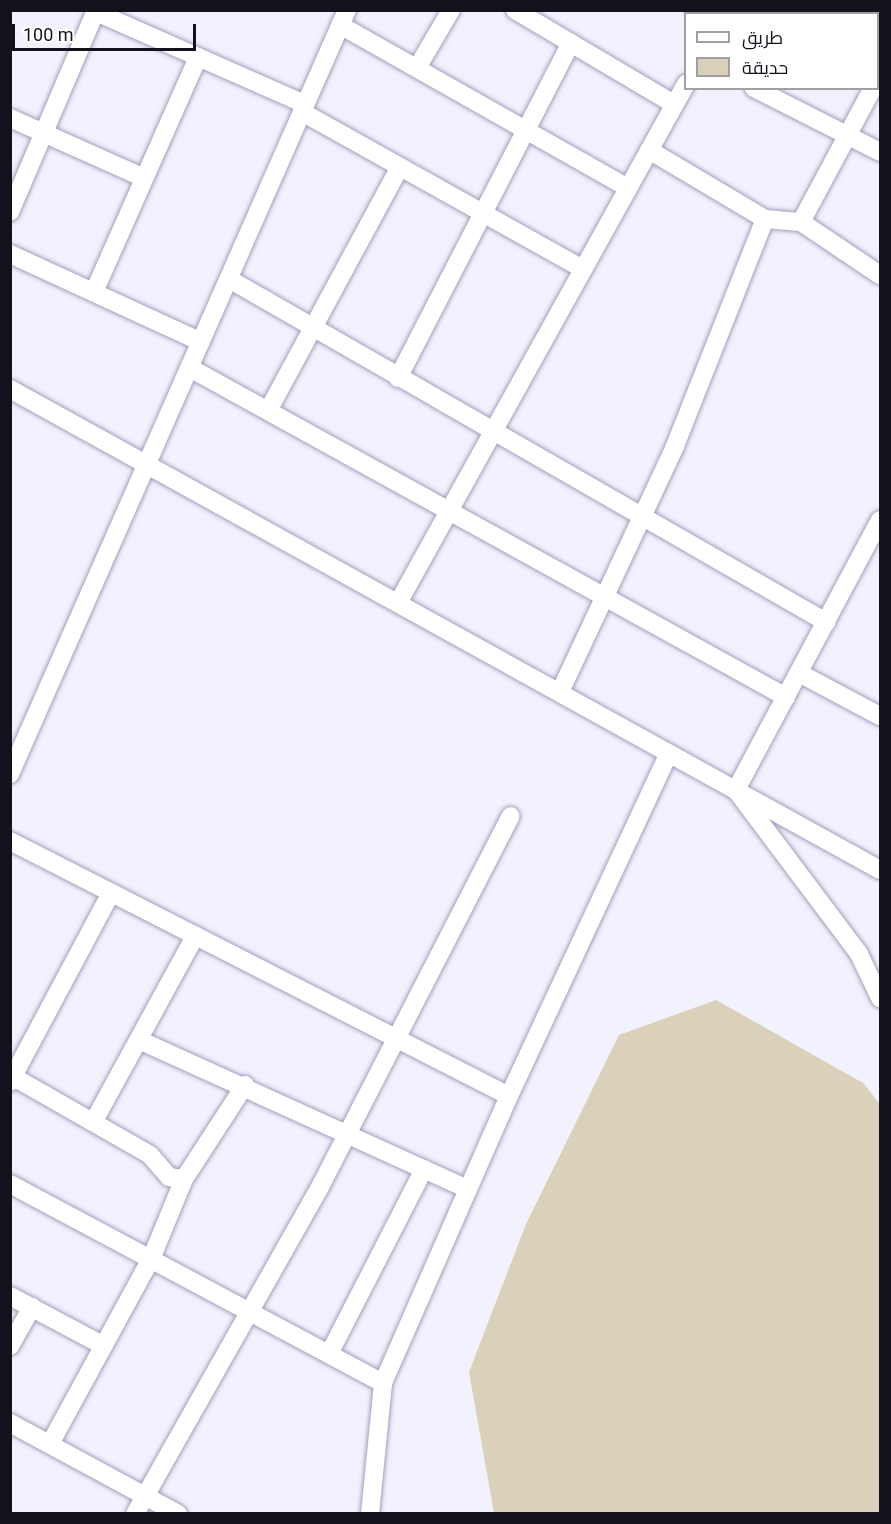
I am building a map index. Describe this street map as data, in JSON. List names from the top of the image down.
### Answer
{
  "legend": ["طريق", "حديقة"],
  "scale_bar": "100 m"
}
